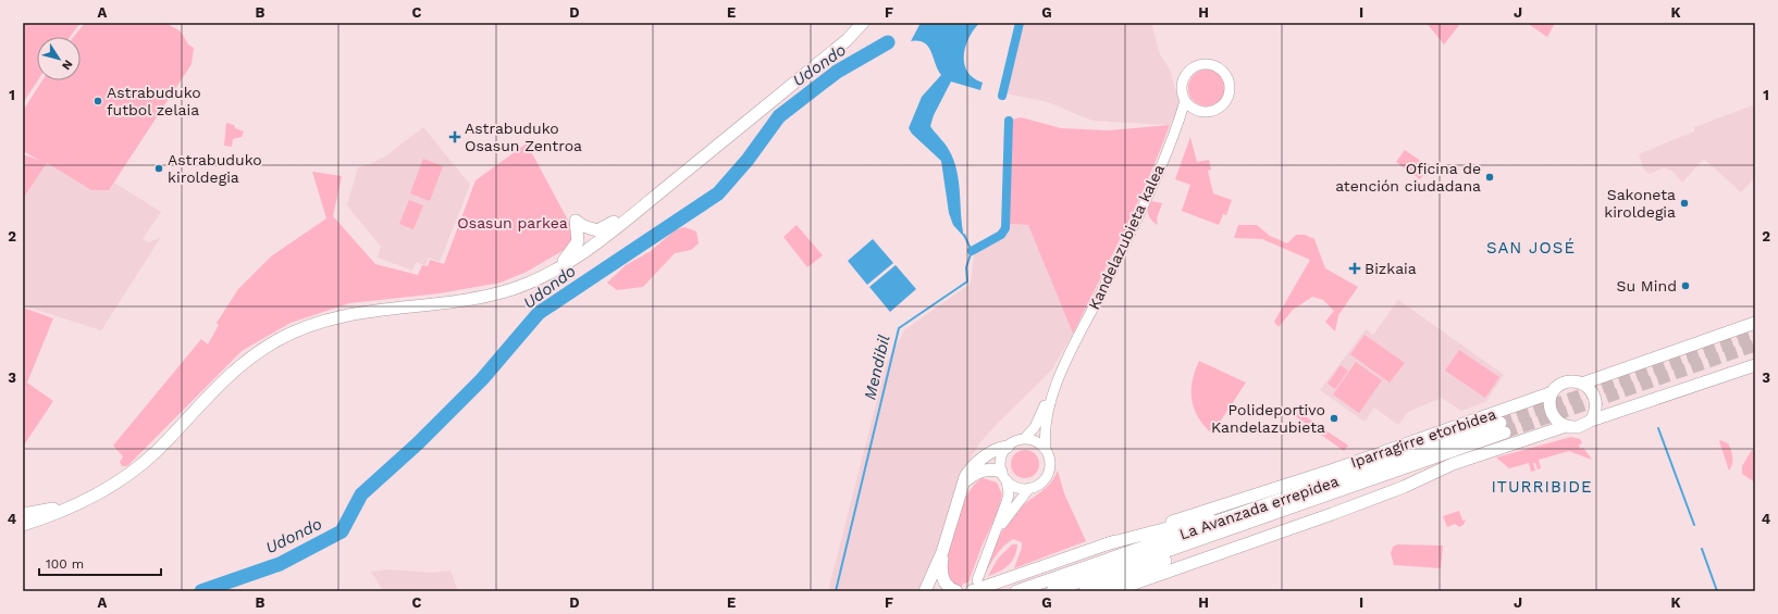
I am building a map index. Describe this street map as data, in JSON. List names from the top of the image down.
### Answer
{
  "streets": {
    "main road": ["Iparragirre etorbidea", "La Avanzada errepidea"],
    "street": ["Kandelazubieta kalea"]
  },
  "districts": ["SAN JOSÉ", "ITURRIBIDE"],
  "water": ["Udondo", "Mendibil"],
  "parks": ["Osasun parkea"],
  "places": {
    "other": [
      "Astrabuduko futbol zelaia",
      "Astrabuduko kiroldegia",
      "Oficina de atención ciudadana",
      "Sakoneta kiroldegia",
      "Su Mind",
      "Polideportivo Kandelazubieta"
    ],
    "health": ["Astrabuduko Osasun Zentroa", "Bizkaia"]
  },
  "scale_bar": "100 m",
  "north": "bottom right",
  "grid": {
    "columns": [
      "A",
      "B",
      "C",
      "D",
      "E",
      "F",
      "G",
      "H",
      "I",
      "J",
      "K"
    ],
    "rows": [
      "1",
      "2",
      "3",
      "4"
    ]
  }
}
